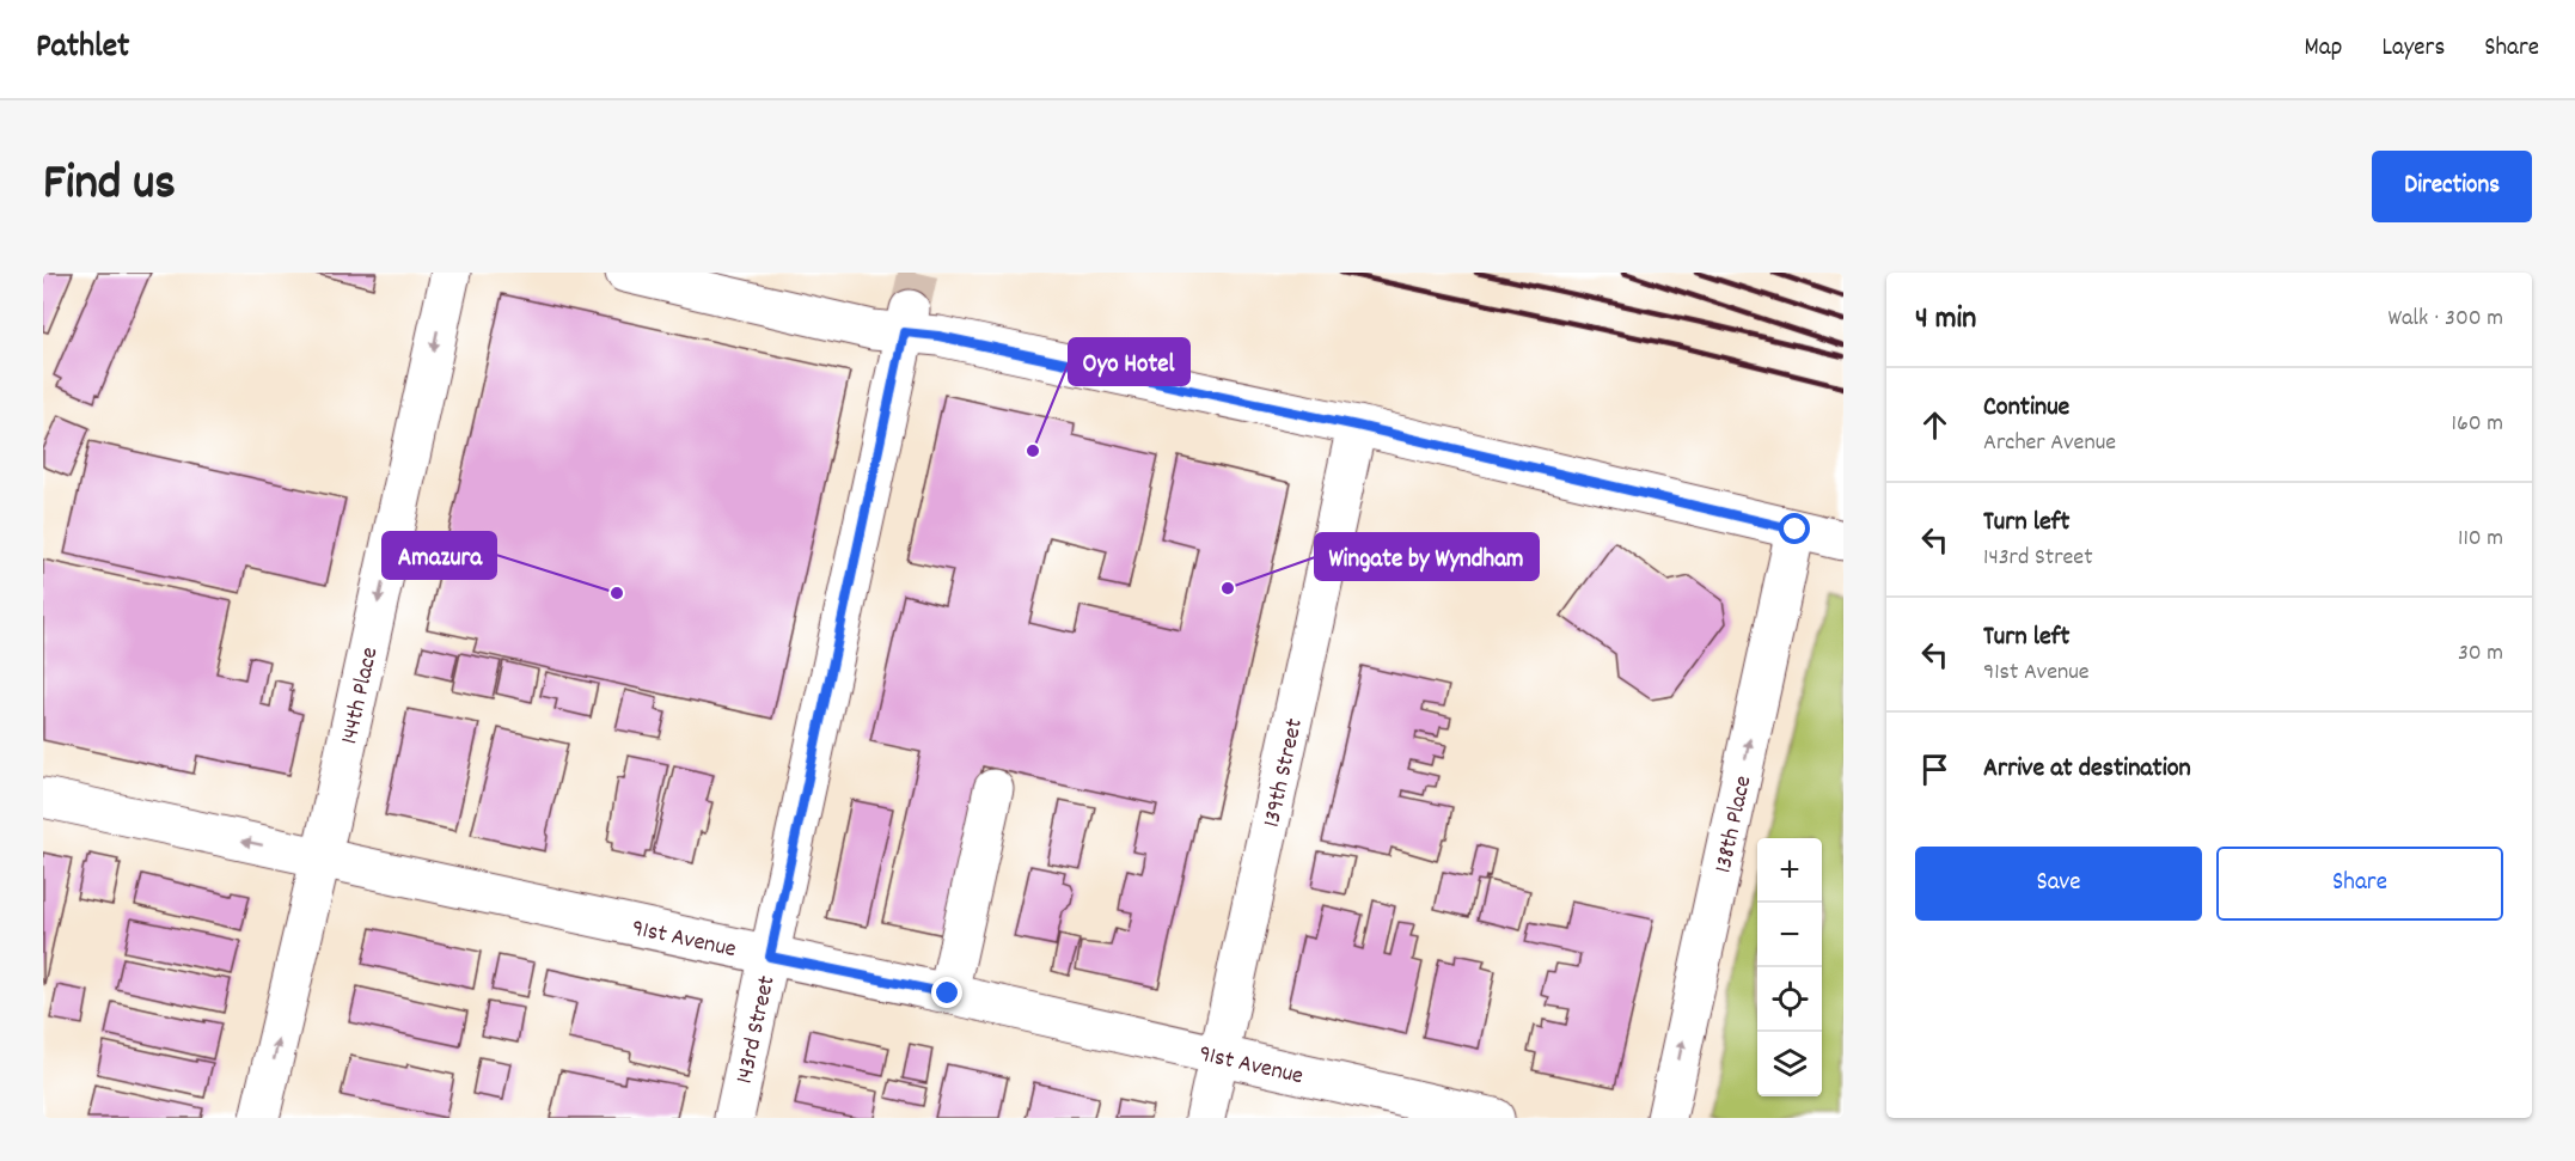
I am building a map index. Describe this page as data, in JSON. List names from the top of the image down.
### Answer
{
  "streets": {
    "street": [
      "144th Place",
      "139th Street",
      "138th Place",
      "91st Avenue",
      "143rd Street"
    ]
  },
  "crossings": [
    ["144th Place", "91st Avenue"],
    ["139th Street", "91st Avenue"],
    ["91st Avenue", "143rd Street"]
  ],
  "one_way": ["138th Place"],
  "places": ["Oyo Hotel", "Wingate by Wyndham", "Amazura"],
  "page": {
    "header": "Pathlet",
    "nav": ["Map", "Layers", "Share"],
    "title": "Find us",
    "buttons": [
      "Directions",
      ["Save", "Share"]
    ],
    "heading": ["4 min", "Walk · 300 m"],
    "list": [
      ["Continue", "Archer Avenue", "160 m"],
      ["Turn left", "143rd Street", "110 m"],
      ["Turn left", "91st Avenue", "30 m"],
      "Arrive at destination"
    ],
    "map_buttons": ["+", "−"]
  }
}
